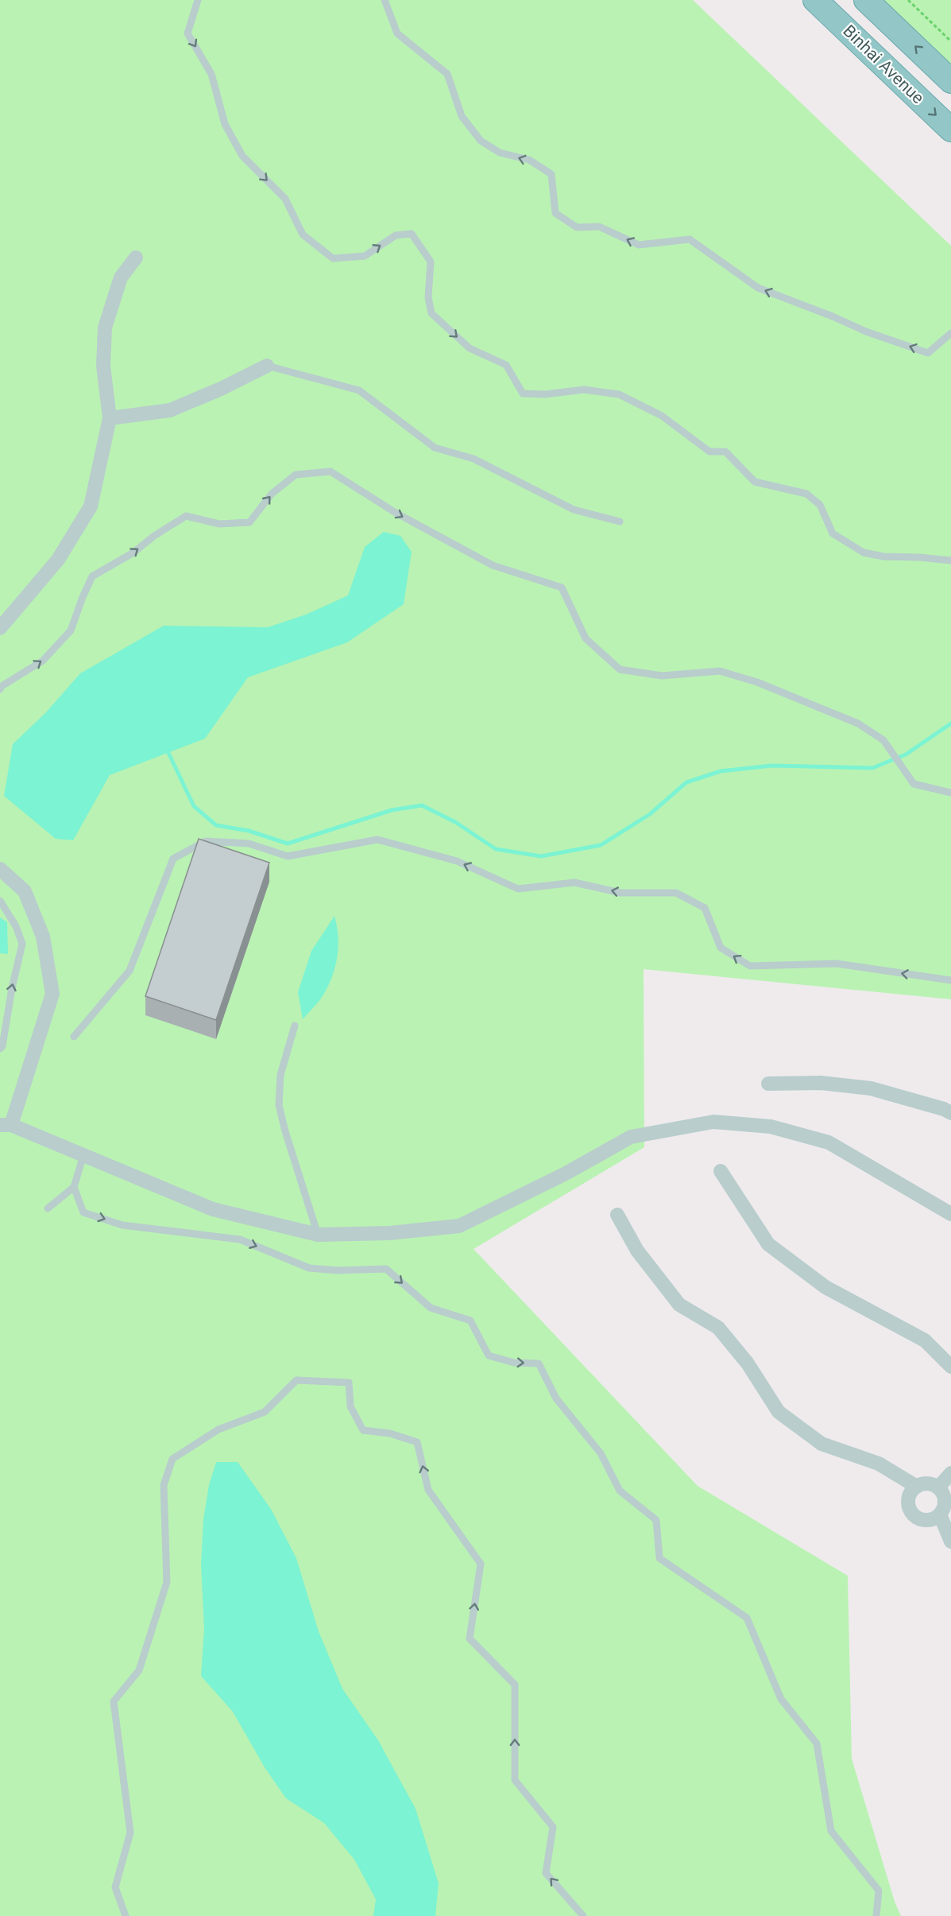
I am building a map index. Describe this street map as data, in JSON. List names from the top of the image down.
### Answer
{
  "streets": {
    "highway": ["Binhai Avenue"]
  }
}
